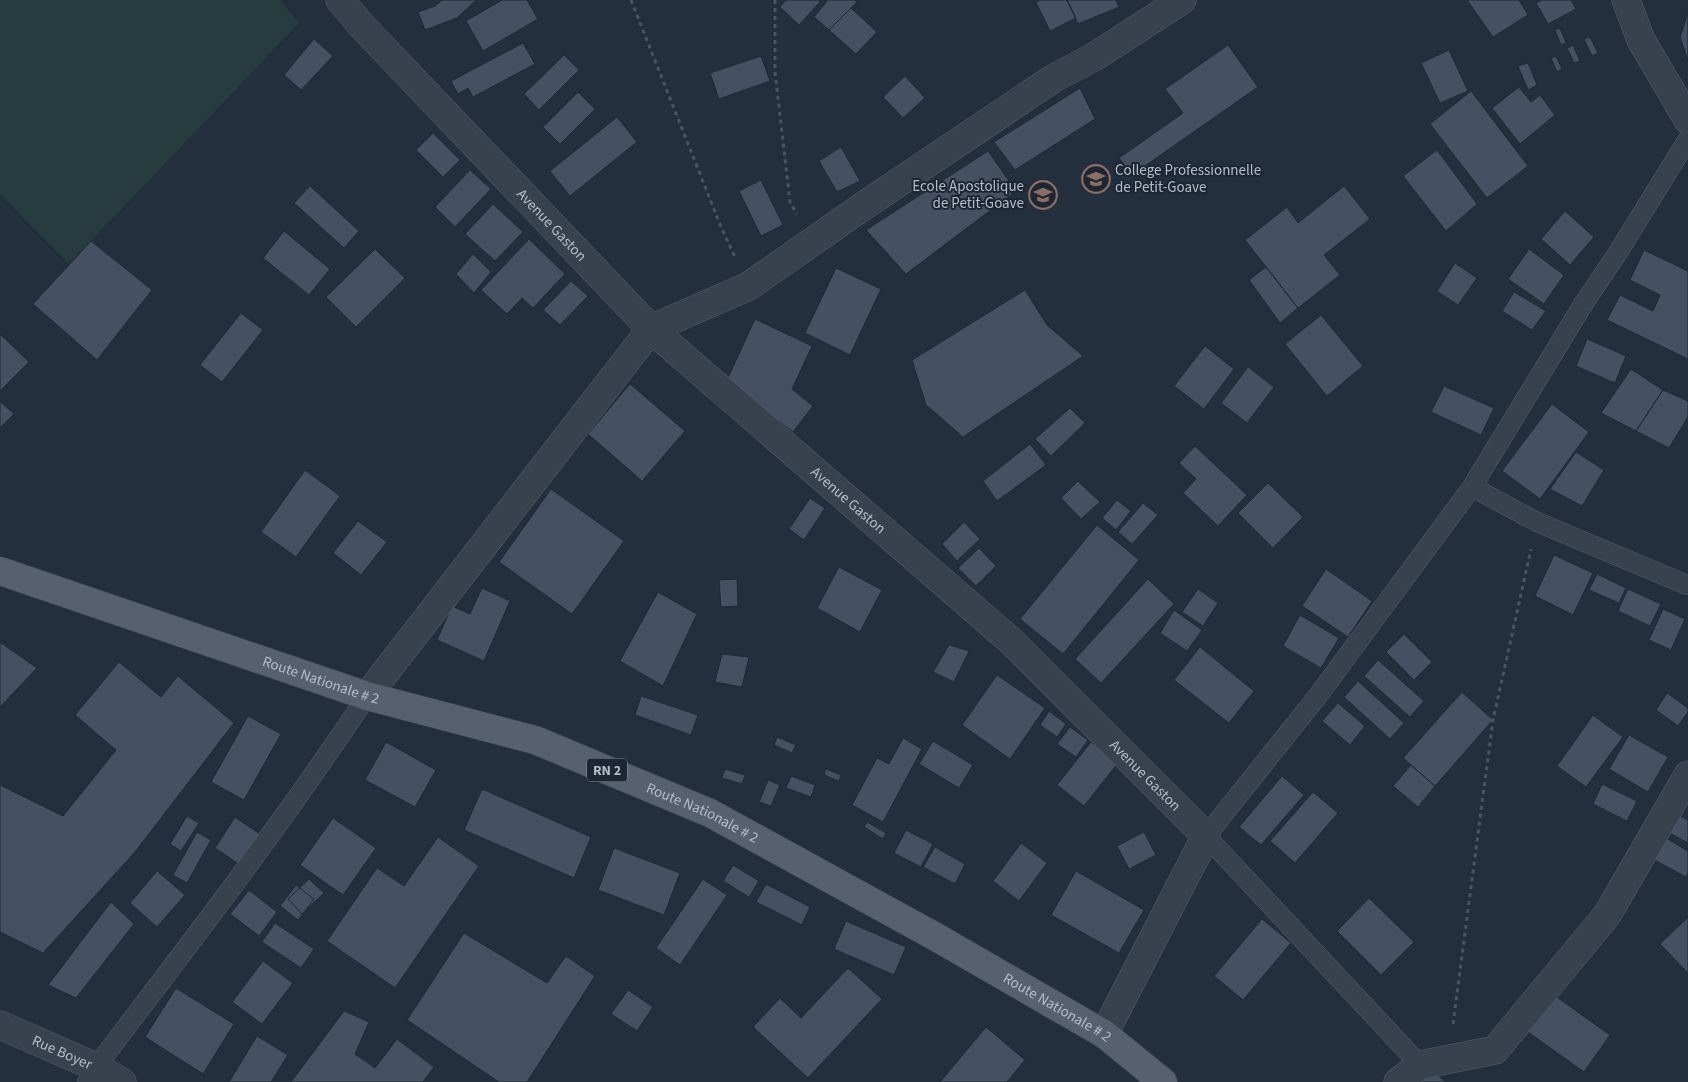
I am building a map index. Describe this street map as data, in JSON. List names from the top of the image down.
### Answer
{
  "streets": {
    "main road": ["Route Nationale # 2", "RN 2"],
    "street": ["Avenue Gaston", "Rue Boyer"]
  },
  "places": {
    "school or university": ["College Professionnelle de Petit-Goave", "Ecole Apostolique de Petit-Goave"]
  }
}
